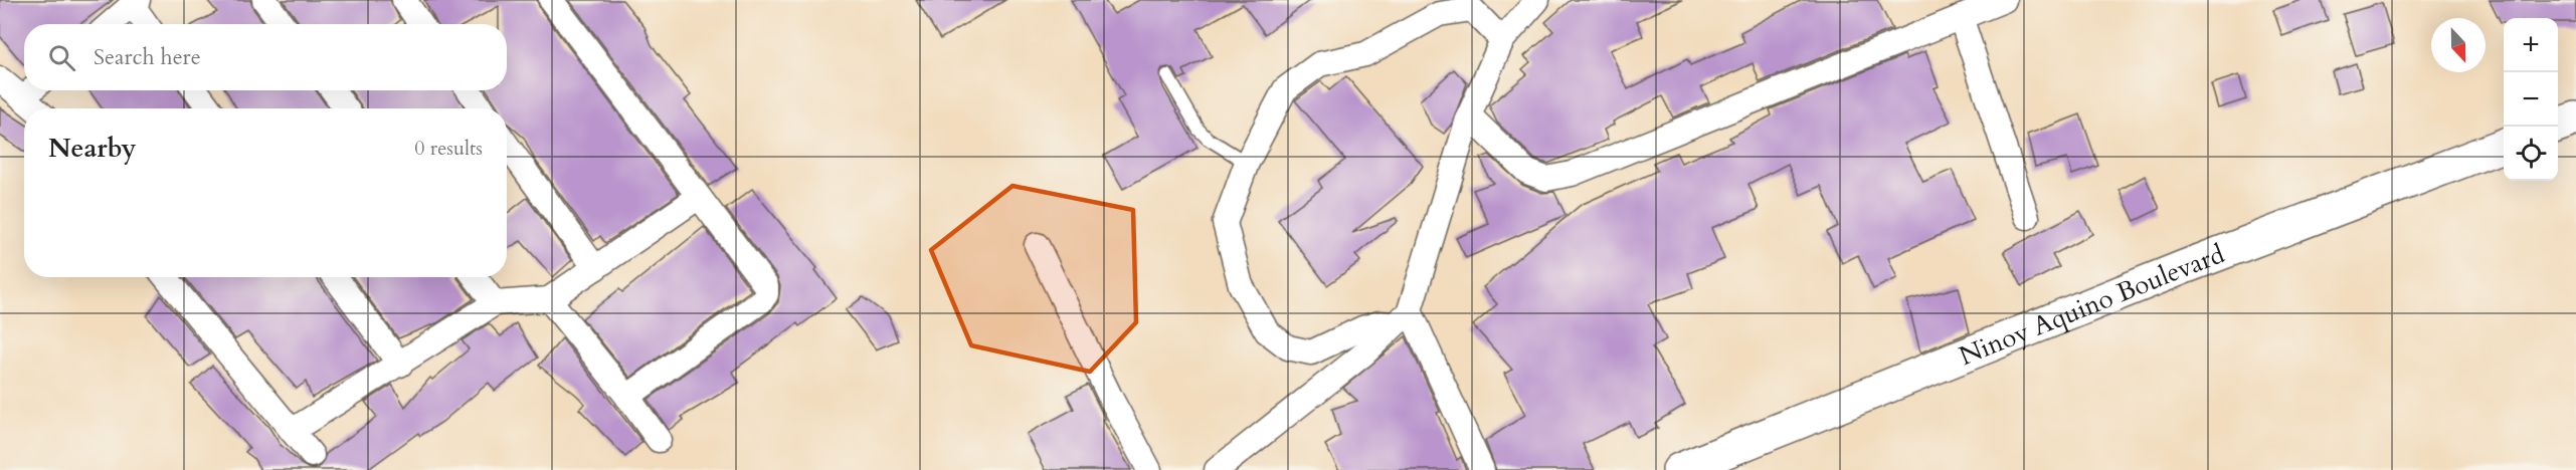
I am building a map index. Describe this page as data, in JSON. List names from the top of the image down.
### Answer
{
  "streets": {
    "main road": ["Ninoy Aquino Boulevard"]
  },
  "north": "bottom",
  "page": {
    "map_buttons": ["+", "−"],
    "search": "Search here",
    "heading": ["Nearby", "0 results"]
  }
}
